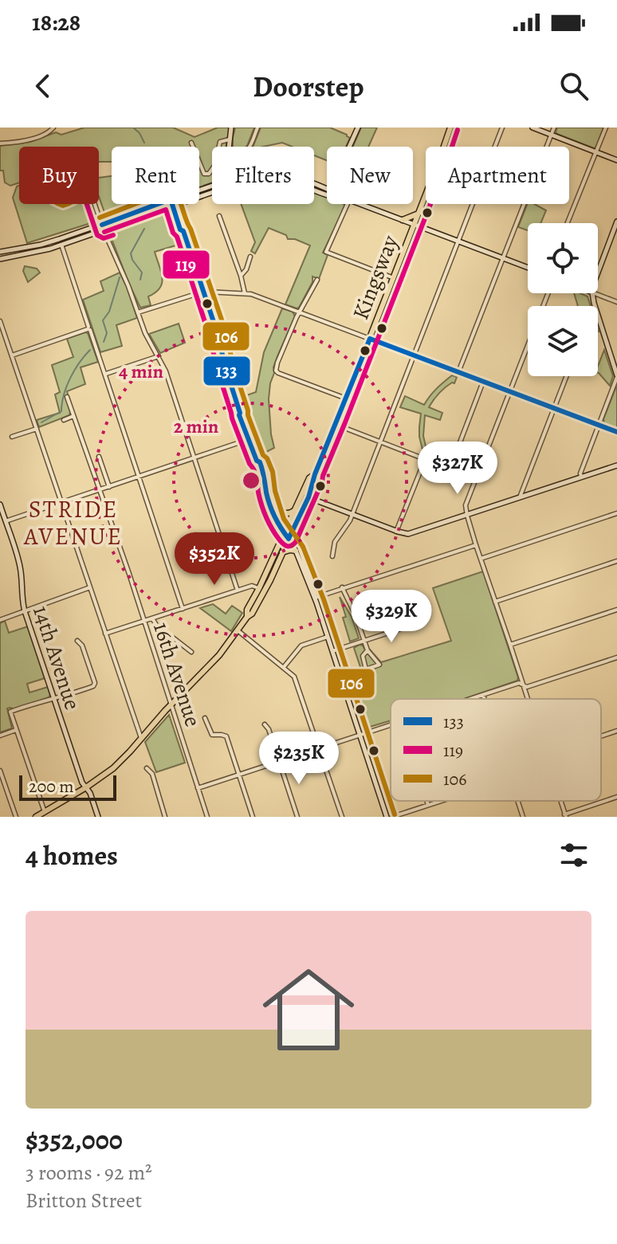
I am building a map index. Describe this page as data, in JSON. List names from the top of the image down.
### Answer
{
  "streets": {
    "main road": ["Kingsway"],
    "street": ["14th Avenue", "16th Avenue"]
  },
  "crossings": [
    ["Kingsway", "14th Avenue"],
    ["Kingsway", "16th Avenue"]
  ],
  "districts": ["STRIDE AVENUE"],
  "lines": ["transit line 119", "transit line 133", "transit line 106"],
  "legend": ["133", "119", "106"],
  "scale_bar": "200 m",
  "page": {
    "status": "18:28",
    "header": "Doorstep",
    "chip": [
      "Buy",
      "Rent",
      "Filters",
      "New",
      "Apartment"
    ],
    "price": [
      "$327K",
      "$352K",
      "$329K",
      "$235K"
    ],
    "scale": "200 m",
    "heading": "4 homes",
    "list": [
      {
        "name": "$352,000",
        "note": "3 rooms · 92 m² · Britton Street"
      }
    ]
  },
  "rings": ["4 min", "2 min"]
}
